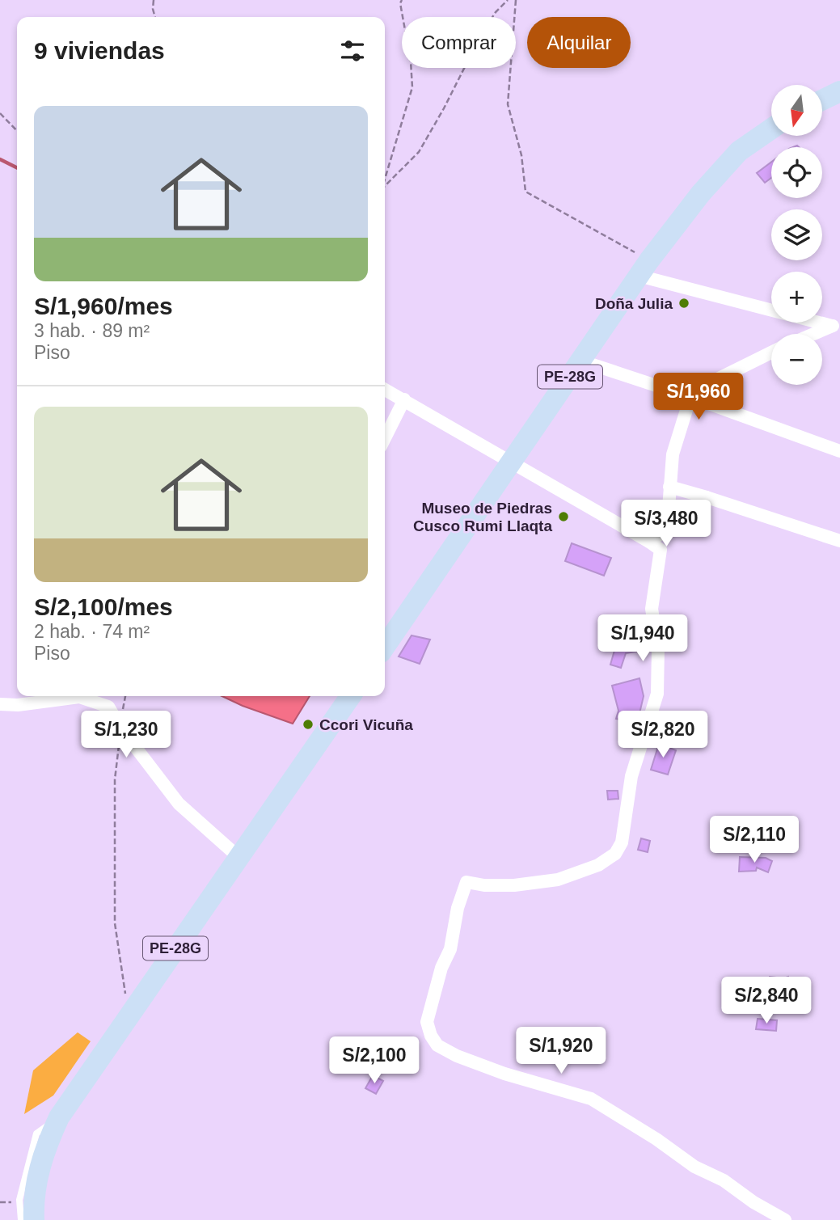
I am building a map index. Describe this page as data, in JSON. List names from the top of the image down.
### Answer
{
  "streets": {
    "highway": ["PE-28G"]
  },
  "places": ["Doña Julia", "Museo de Piedras Cusco Rumi Llaqta", "Ccori Vicuña"],
  "north": "bottom",
  "page": {
    "chip": ["Comprar", "Alquilar"],
    "heading": "9 viviendas",
    "map_buttons": ["+", "−"],
    "list": [
      {
        "name": "S/1,960/mes",
        "note": "3 hab. · 89 m² · Piso"
      },
      {
        "name": "S/2,100/mes",
        "note": "2 hab. · 74 m² · Piso"
      }
    ],
    "price": [
      "S/1,960",
      "S/3,480",
      "S/1,940",
      "S/1,230",
      "S/2,820",
      "S/2,110",
      "S/2,840",
      "S/1,920",
      "S/2,100"
    ]
  }
}
